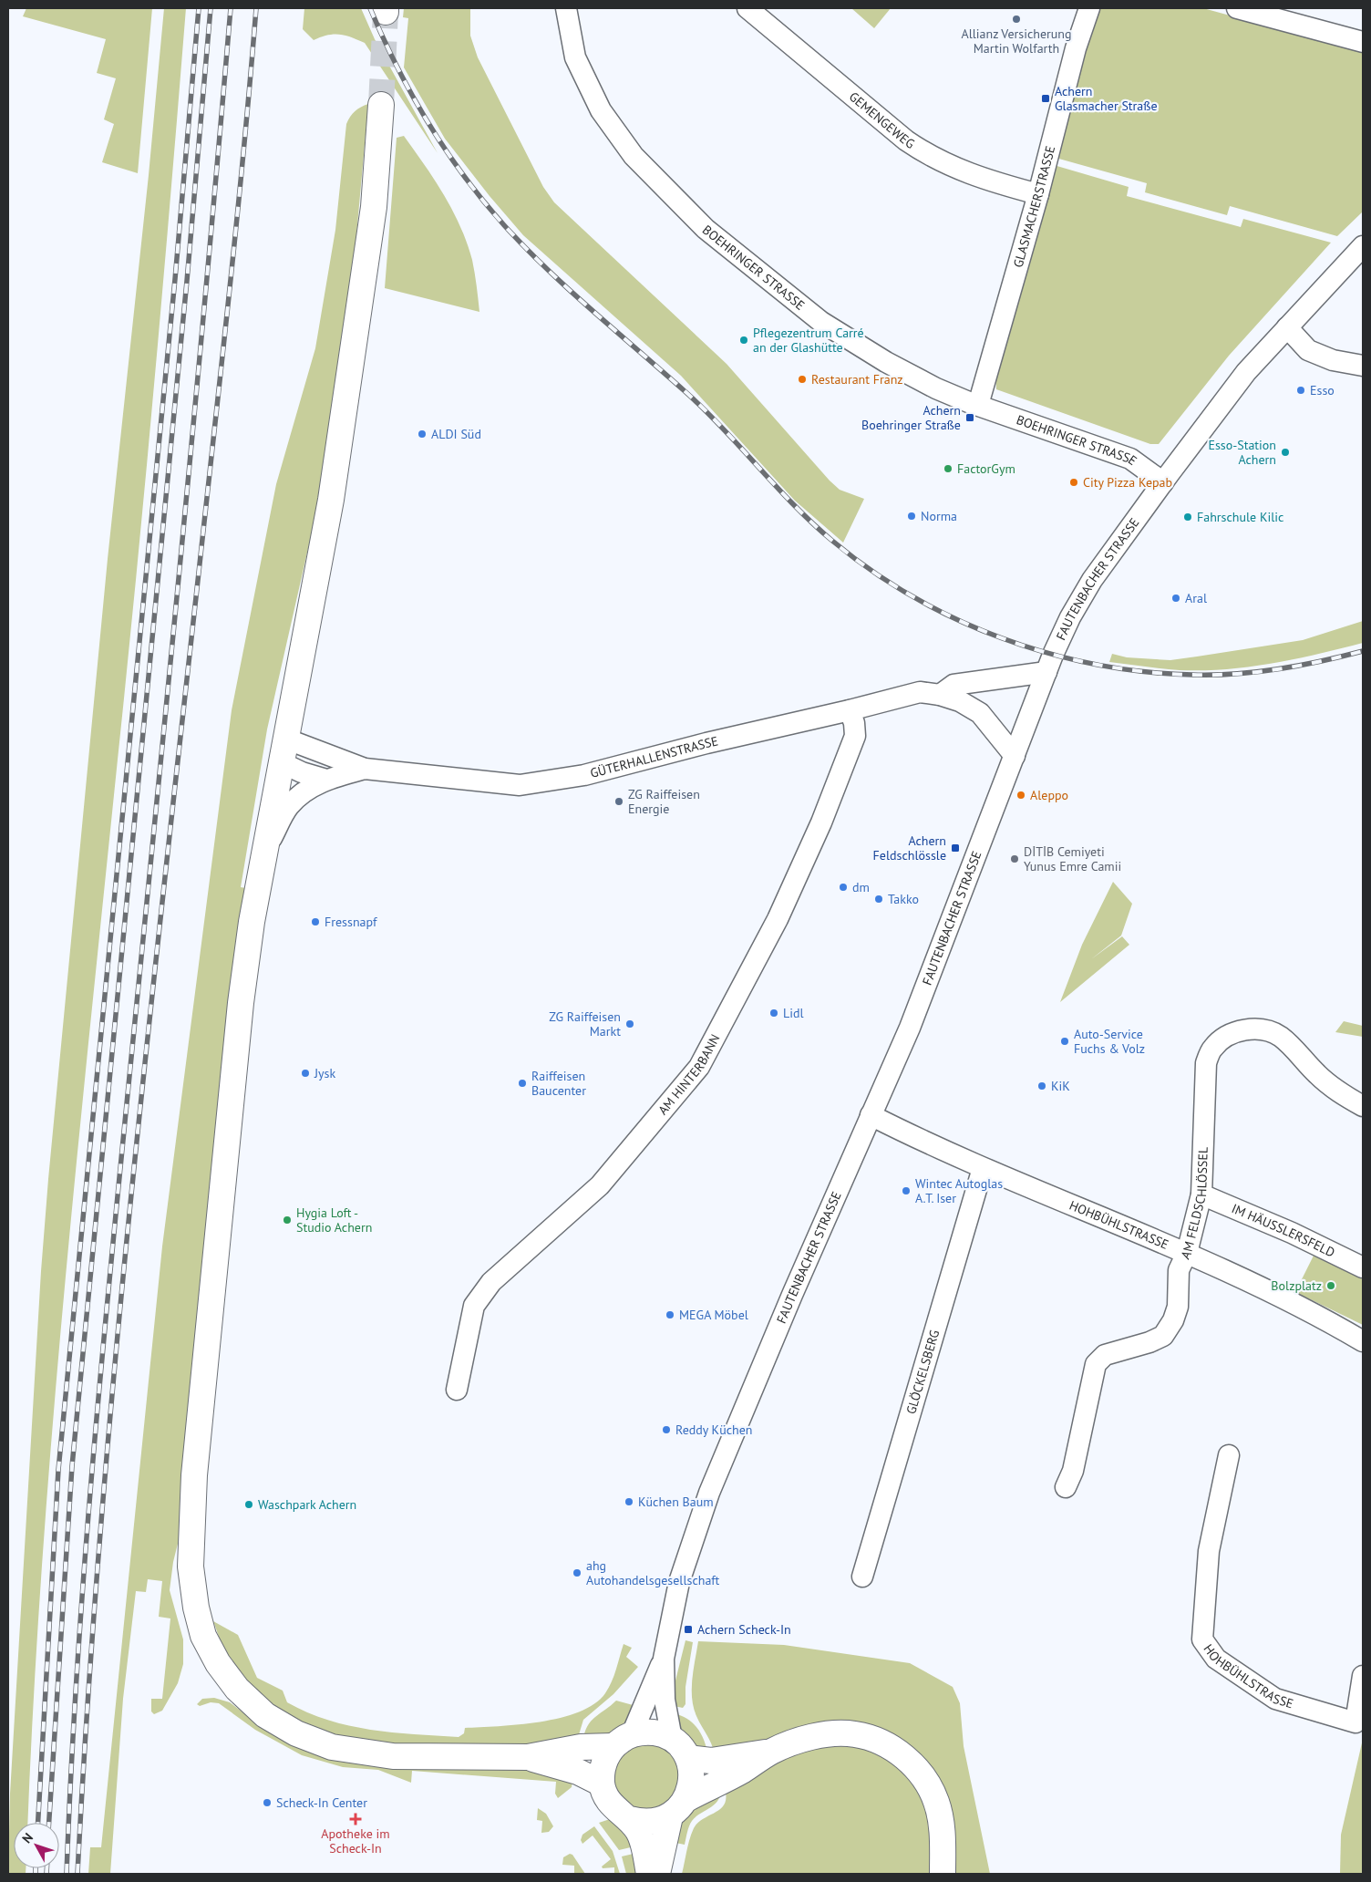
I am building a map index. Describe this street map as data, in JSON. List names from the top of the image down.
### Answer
{
  "streets": {
    "street": [
      "GEMENGEWEG",
      "GLASMACHERSTRASSE",
      "BOEHRINGER STRASSE",
      "FAUTENBACHER STRASSE",
      "GÜTERHALLENSTRASSE",
      "AM HINTERBANN",
      "AM FELDSCHLÖSSEL",
      "HOHBÜHLSTRASSE",
      "IM HÄUSSLERSFELD",
      "GLÖCKELSBERG"
    ]
  },
  "crossings": [
    ["GEMENGEWEG", "GLASMACHERSTRASSE"],
    ["GLASMACHERSTRASSE", "BOEHRINGER STRASSE"],
    ["BOEHRINGER STRASSE", "FAUTENBACHER STRASSE"],
    ["FAUTENBACHER STRASSE", "GÜTERHALLENSTRASSE"],
    ["FAUTENBACHER STRASSE", "HOHBÜHLSTRASSE"],
    ["GÜTERHALLENSTRASSE", "AM HINTERBANN"],
    ["AM FELDSCHLÖSSEL", "HOHBÜHLSTRASSE"],
    ["AM FELDSCHLÖSSEL", "IM HÄUSSLERSFELD"],
    ["HOHBÜHLSTRASSE", "GLÖCKELSBERG"]
  ],
  "places": {
    "other": [
      "Allianz Versicherung Martin Wolfarth",
      "Pflegezentrum Carré an der Glashütte",
      "Restaurant Franz",
      "Esso",
      "ALDI Süd",
      "Esso-Station Achern",
      "FactorGym",
      "City Pizza Kepab",
      "Norma",
      "Fahrschule Kilic",
      "Aral",
      "Aleppo",
      "ZG Raiffeisen Energie",
      "DİTİB Cemiyeti Yunus Emre Camii",
      "dm",
      "Takko",
      "Fressnapf",
      "Lidl",
      "ZG Raiffeisen Markt",
      "Auto-Service Fuchs & Volz",
      "Jysk",
      "Raiffeisen Baucenter",
      "KiK",
      "Wintec Autoglas A.T. Iser",
      "Hygia Loft - Studio Achern",
      "Bolzplatz",
      "MEGA Möbel",
      "Reddy Küchen",
      "Küchen Baum",
      "Waschpark Achern",
      "ahg Autohandelsgesellschaft",
      "Scheck-In Center"
    ],
    "transit": [
      "Achern Glasmacher Straße",
      "Achern Boehringer Straße",
      "Achern Feldschlössle",
      "Achern Scheck-In"
    ],
    "health": ["Apotheke im Scheck-In"]
  },
  "north": "top left"
}
